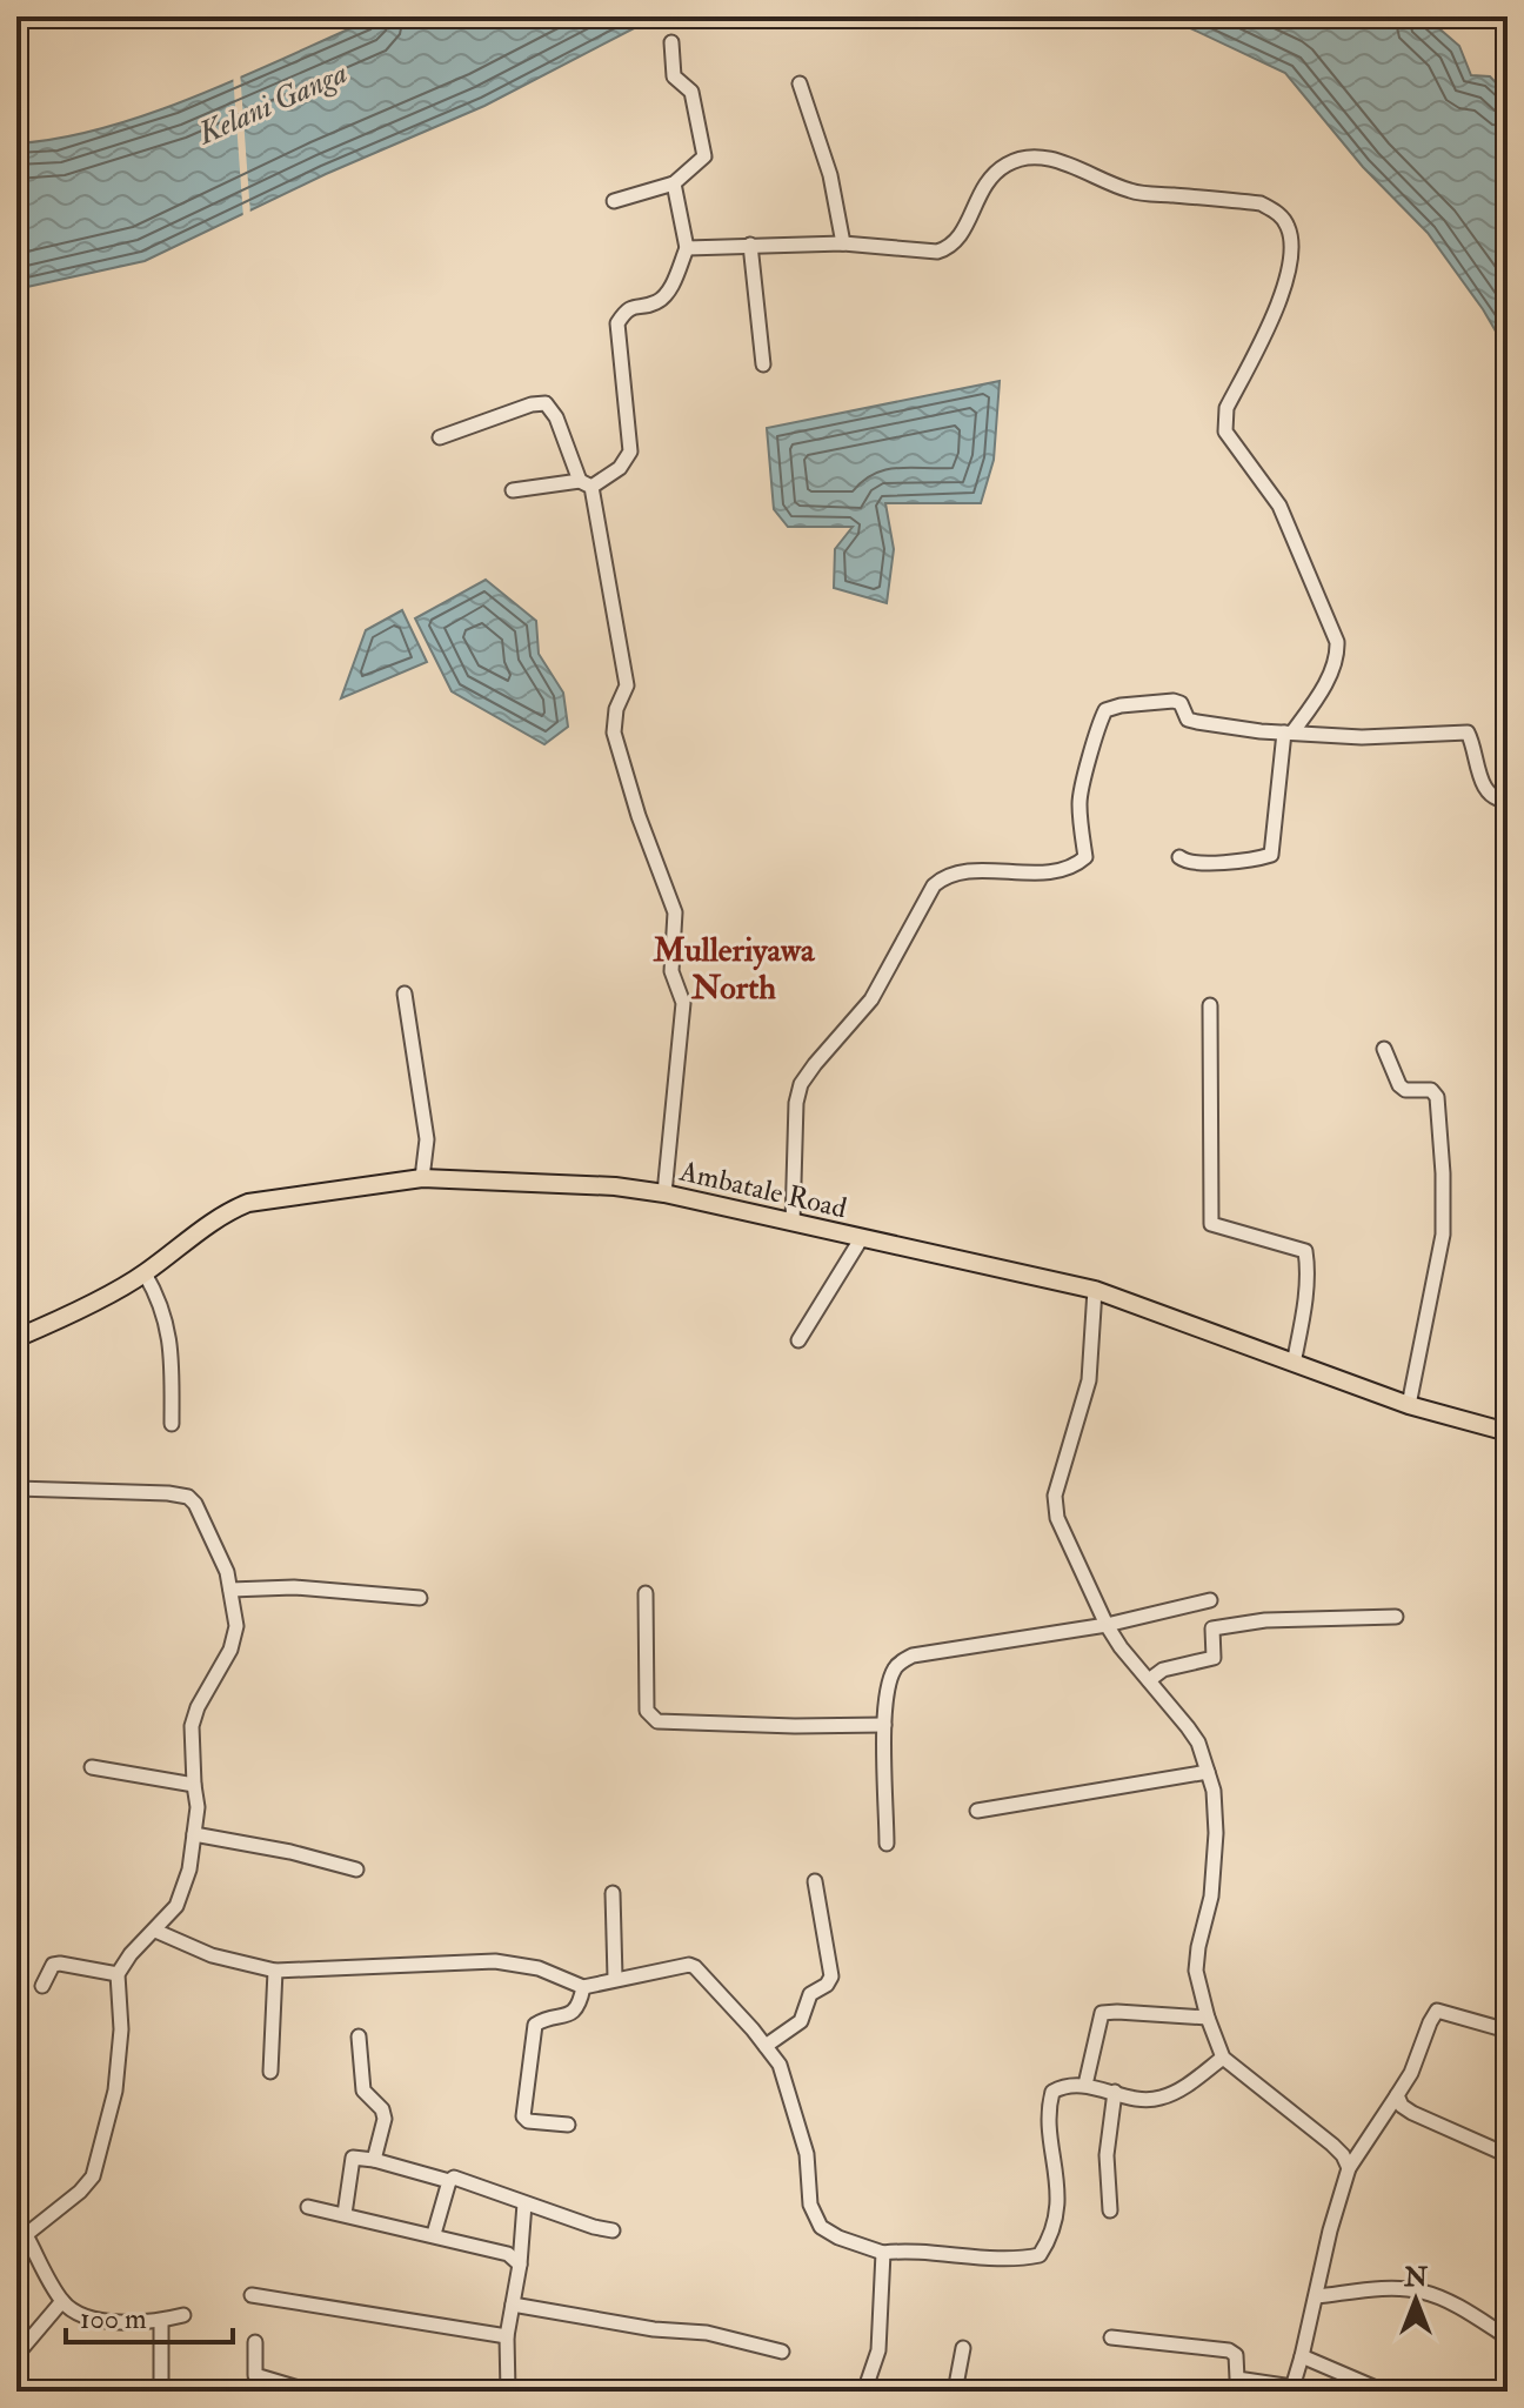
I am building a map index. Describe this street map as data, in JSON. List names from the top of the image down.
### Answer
{
  "streets": {
    "main road": ["Ambatale Road"]
  },
  "districts": ["Mulleriyawa North"],
  "water": ["Kelani Ganga"],
  "scale_bar": "100 m",
  "north": "top"
}
